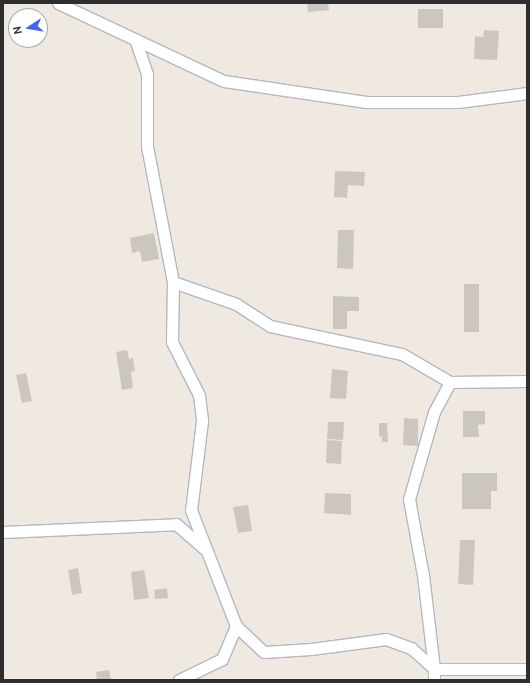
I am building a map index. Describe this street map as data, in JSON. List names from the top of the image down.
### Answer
{
  "north": "left"
}
